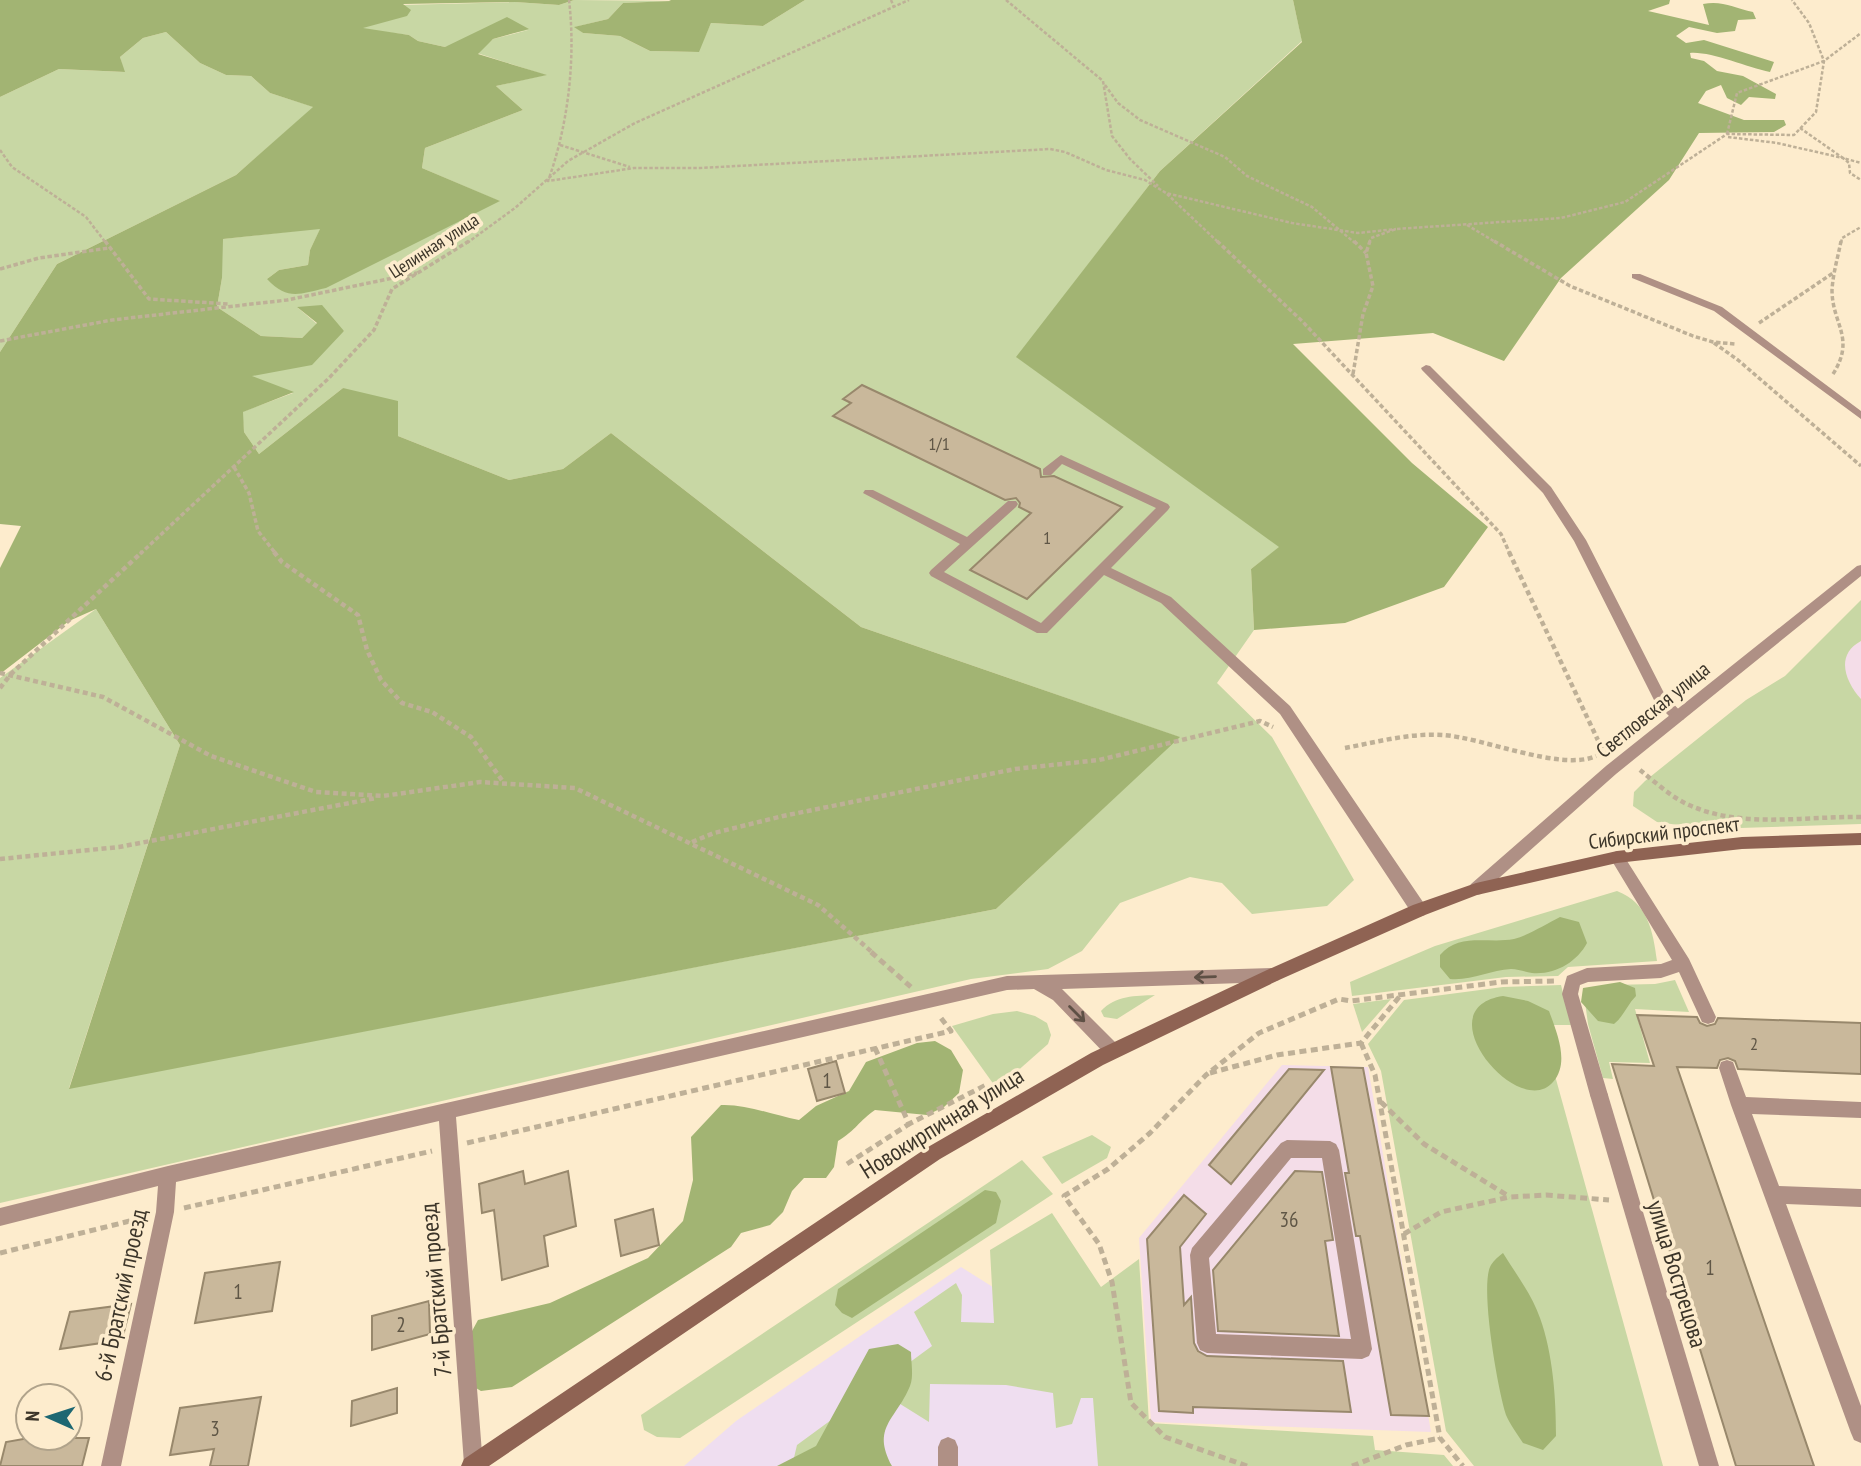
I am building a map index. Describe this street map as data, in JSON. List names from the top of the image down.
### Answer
{
  "streets": {
    "main road": ["Сибирский проспект", "Новокирпичная улица"],
    "street": [
      "Светловская улица",
      "улица Вострецова",
      "7-й Братский проезд",
      "6-й Братский проезд"
    ],
    "path": ["Целинная улица"]
  },
  "crossings": [
    ["Светловская улица", "Сибирский проспект"],
    ["Светловская улица", "Новокирпичная улица"],
    ["Сибирский проспект", "Новокирпичная улица"],
    ["Новокирпичная улица", "7-й Братский проезд"]
  ],
  "house_numbers": [
    "1/1",
    "1",
    "2",
    "1",
    "36",
    "1",
    "1",
    "2",
    "3"
  ],
  "north": "left"
}
